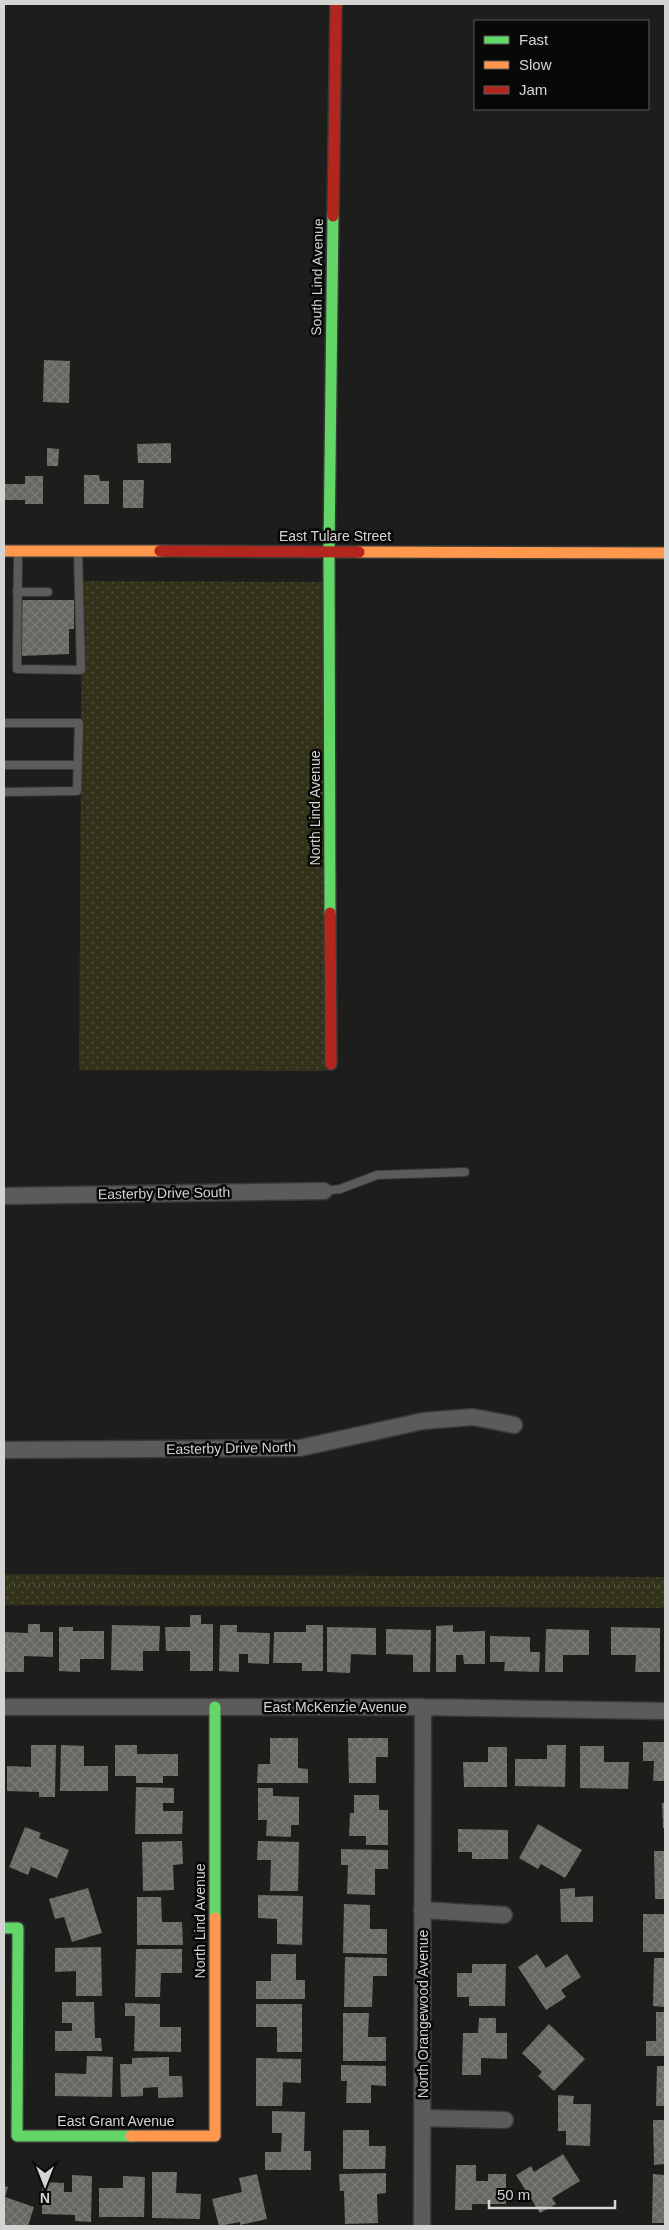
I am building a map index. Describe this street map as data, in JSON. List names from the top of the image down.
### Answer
{
  "streets": {
    "street": [
      "South Lind Avenue",
      "East Tulare Street",
      "North Lind Avenue",
      "Easterby Drive South",
      "Easterby Drive North",
      "East McKenzie Avenue",
      "North Orangewood Avenue",
      "East Grant Avenue"
    ]
  },
  "crossings": [
    ["South Lind Avenue", "East Tulare Street"],
    ["South Lind Avenue", "North Lind Avenue"],
    ["East Tulare Street", "North Lind Avenue"],
    ["North Lind Avenue", "East McKenzie Avenue"],
    ["North Lind Avenue", "East Grant Avenue"],
    ["East McKenzie Avenue", "North Orangewood Avenue"]
  ],
  "legend": ["Fast", "Slow", "Jam"],
  "scale_bar": "50 m",
  "north": "bottom"
}
